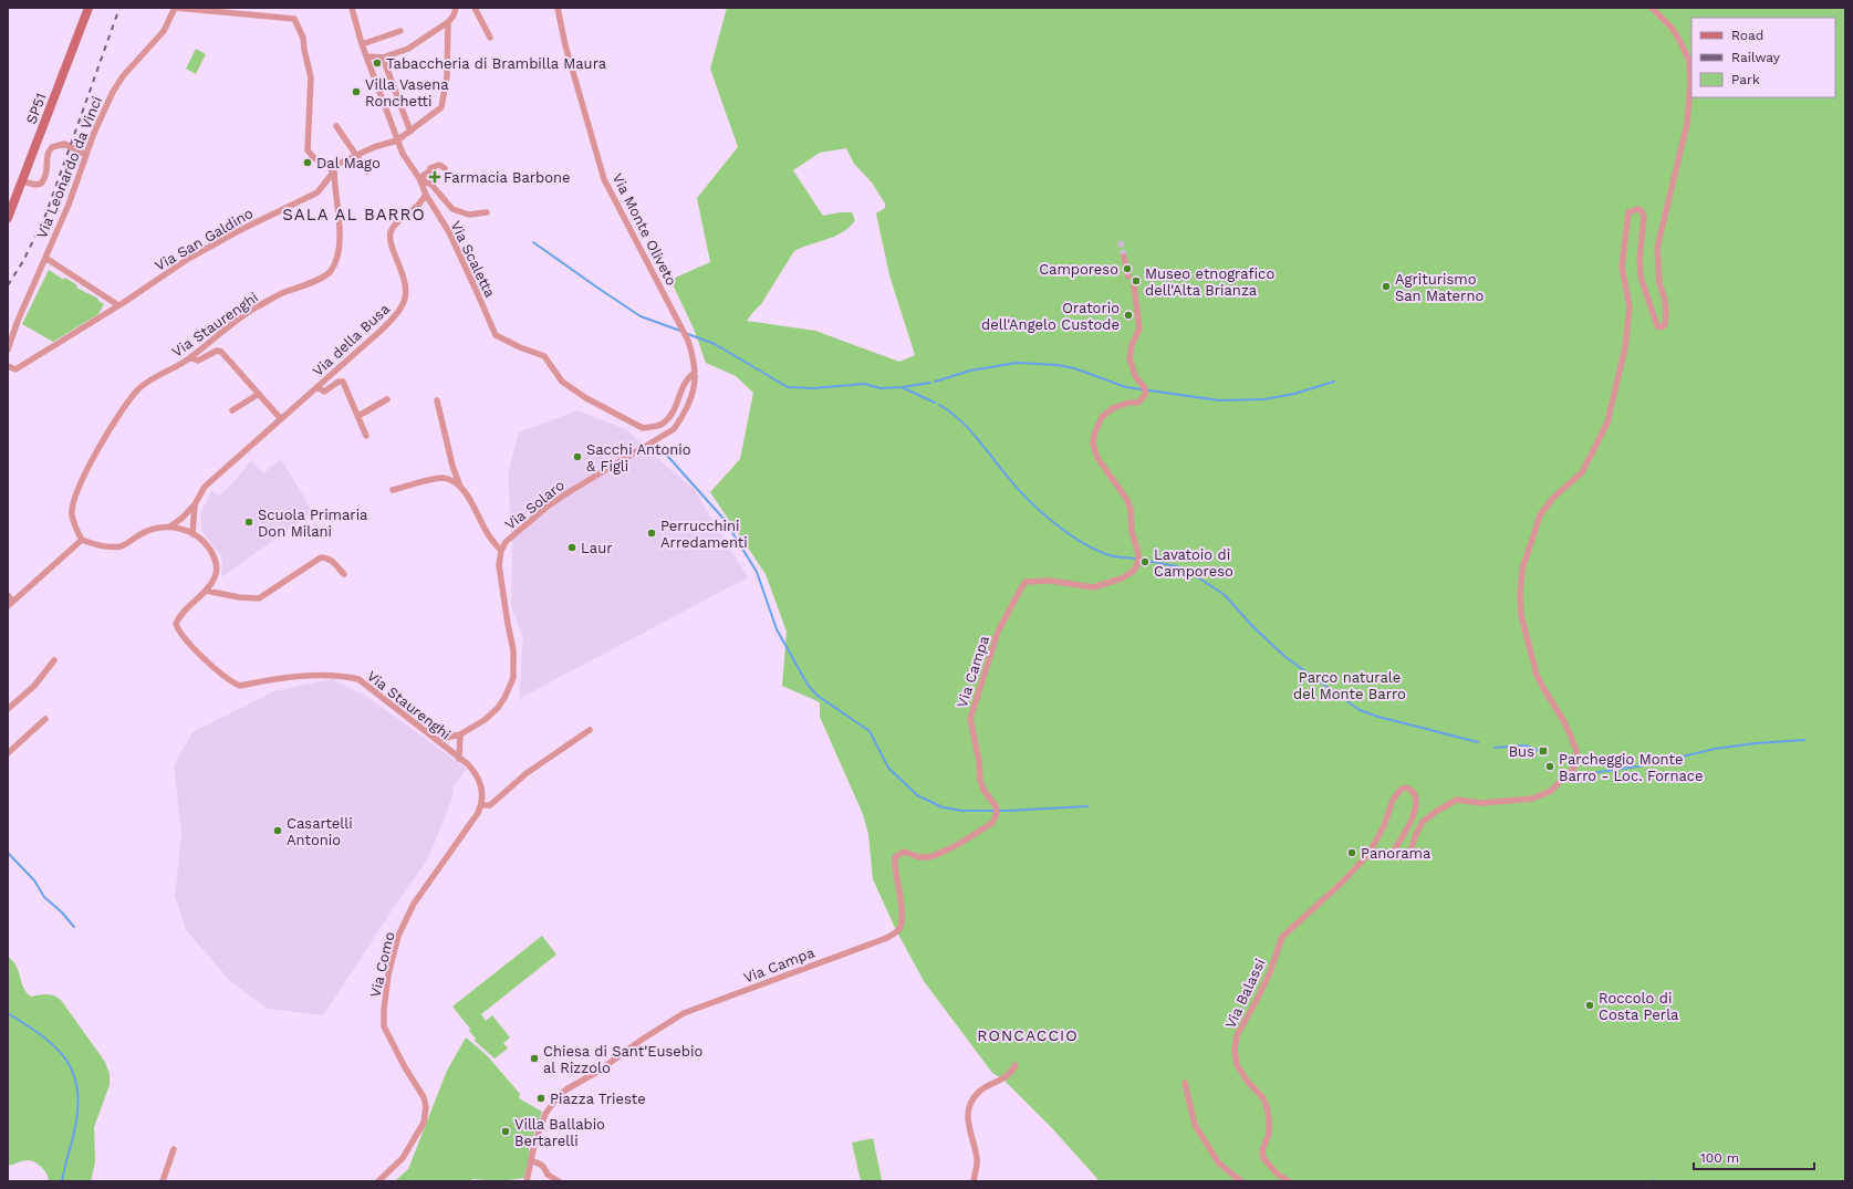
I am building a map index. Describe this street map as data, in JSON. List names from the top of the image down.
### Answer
{
  "streets": {
    "main road": ["SP51"],
    "street": [
      "Via Leonardo da Vinci",
      "Via Monte Oliveto",
      "Via San Galdino",
      "Via Scaletta",
      "Via Staurenghi",
      "Via della Busa",
      "Via Solaro",
      "Via Campa",
      "Via Como",
      "Via Balassi"
    ]
  },
  "crossings": [
    ["Via Monte Oliveto", "Via Scaletta"],
    ["Via Monte Oliveto", "Via Solaro"],
    ["Via San Galdino", "Via Staurenghi"],
    ["Via Scaletta", "Via della Busa"],
    ["Via Staurenghi", "Via della Busa"],
    ["Via Staurenghi", "Via Solaro"]
  ],
  "districts": ["SALA AL BARRO", "RONCACCIO"],
  "parks": ["Parco naturale del Monte Barro"],
  "places": {
    "other": [
      "Tabaccheria di Brambilla Maura",
      "Villa Vasena Ronchetti",
      "Dal Mago",
      "Camporeso",
      "Museo etnografico dell'Alta Brianza",
      "Agriturismo San Materno",
      "Oratorio dell'Angelo Custode",
      "Sacchi Antonio & Figli",
      "Scuola Primaria Don Milani",
      "Perrucchini Arredamenti",
      "Laur",
      "Lavatoio di Camporeso",
      "Parcheggio Monte Barro - Loc. Fornace",
      "Casartelli Antonio",
      "Panorama",
      "Roccolo di Costa Perla",
      "Chiesa di Sant'Eusebio al Rizzolo",
      "Piazza Trieste",
      "Villa Ballabio Bertarelli"
    ],
    "health": ["Farmacia Barbone"],
    "transit": ["Bus"]
  },
  "legend": ["Road", "Railway", "Park"],
  "scale_bar": "100 m"
}
